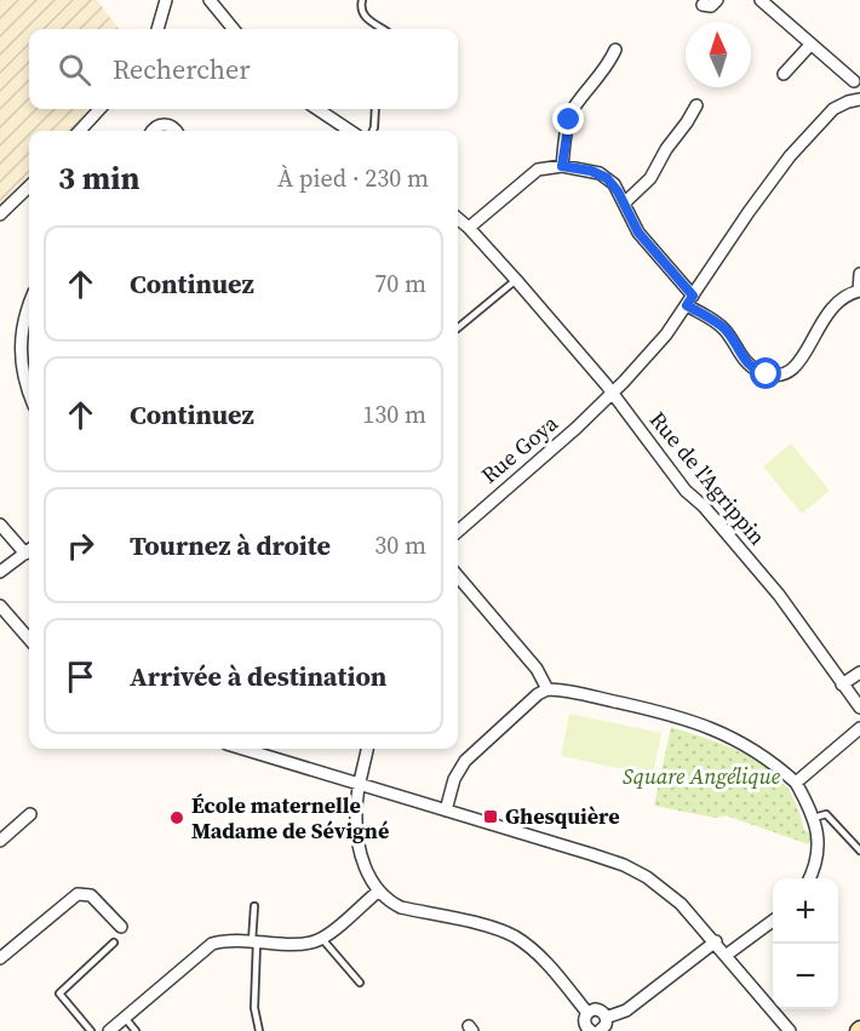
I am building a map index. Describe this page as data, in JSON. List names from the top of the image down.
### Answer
{
  "streets": {
    "street": ["Rue Goya", "Rue de l'Agrippin"]
  },
  "crossings": [
    ["Rue Goya", "Rue de l'Agrippin"]
  ],
  "parks": ["Square Angélique"],
  "places": {
    "transit": ["Ghesquière"],
    "other": ["École maternelle Madame de Sévigné"]
  },
  "north": "top",
  "page": {
    "search": "Rechercher",
    "heading": ["3 min", "À pied · 230 m"],
    "list": [
      ["Continuez", "70 m"],
      ["Continuez", "130 m"],
      ["Tournez à droite", "30 m"],
      "Arrivée à destination"
    ],
    "map_buttons": ["+", "−"]
  }
}
